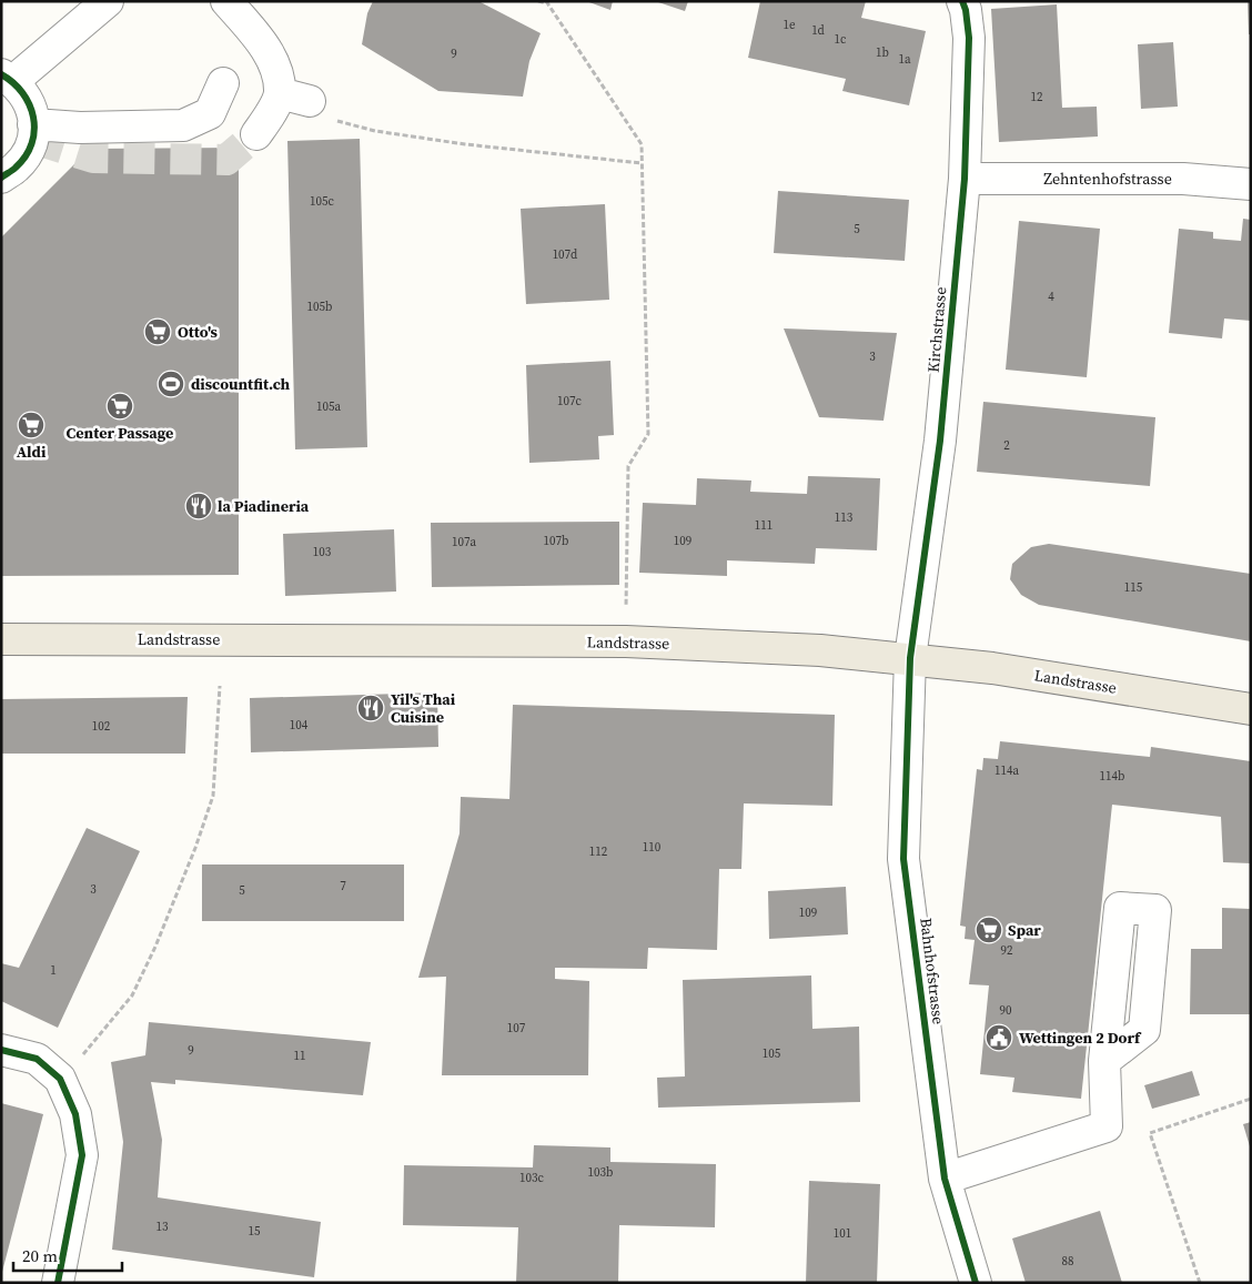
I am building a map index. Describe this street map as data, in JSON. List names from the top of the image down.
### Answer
{
  "streets": {
    "main road": ["Landstrasse"],
    "street": ["Zehntenhofstrasse", "Kirchstrasse", "Bahnhofstrasse"]
  },
  "crossings": [
    ["Zehntenhofstrasse", "Kirchstrasse"],
    ["Kirchstrasse", "Landstrasse"],
    ["Kirchstrasse", "Bahnhofstrasse"],
    ["Landstrasse", "Bahnhofstrasse"]
  ],
  "places": {
    "supermarket": [
      "Otto's",
      "Center Passage",
      "Aldi",
      "Spar"
    ],
    "sports": ["discountfit.ch"],
    "restaurant": ["la Piadineria", "Yil's Thai Cuisine"],
    "public building": ["Wettingen 2 Dorf"]
  },
  "house_numbers": [
    "1e",
    "1d",
    "1c",
    "1b",
    "9",
    "1a",
    "12",
    "105c",
    "5",
    "107d",
    "4",
    "105b",
    "3",
    "107c",
    "105a",
    "2",
    "113",
    "111",
    "107b",
    "109",
    "107a",
    "103",
    "115",
    "104",
    "102",
    "114a",
    "114b",
    "110",
    "112",
    "7",
    "3",
    "5",
    "109",
    "92",
    "1",
    "90",
    "107",
    "9",
    "105",
    "11",
    "103b",
    "103c",
    "13",
    "15",
    "101",
    "88"
  ],
  "scale_bar": "20 m"
}
